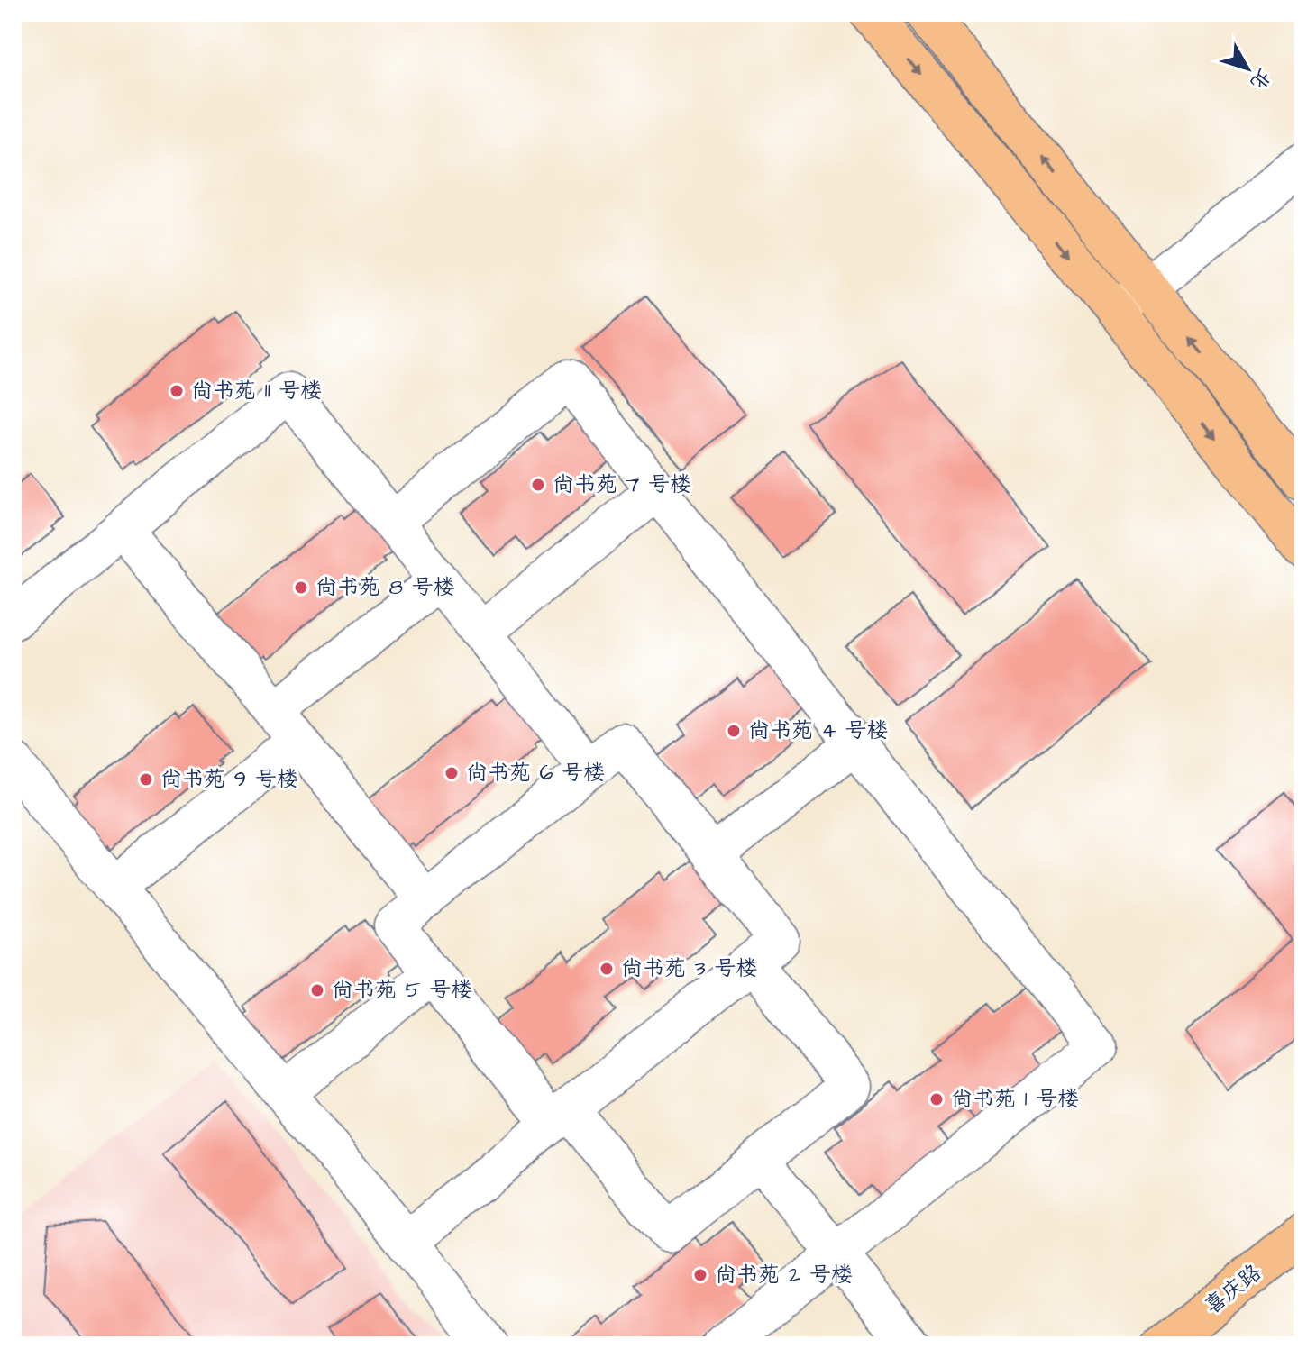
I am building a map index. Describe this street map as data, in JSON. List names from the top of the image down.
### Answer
{
  "streets": {
    "main road": ["喜庆路"]
  },
  "places": [
    "尚书苑 11 号楼",
    "尚书苑 7 号楼",
    "尚书苑 8 号楼",
    "尚书苑 4 号楼",
    "尚书苑 6 号楼",
    "尚书苑 9 号楼",
    "尚书苑 3 号楼",
    "尚书苑 5 号楼",
    "尚书苑 1 号楼",
    "尚书苑 2 号楼"
  ],
  "north": "bottom right"
}
